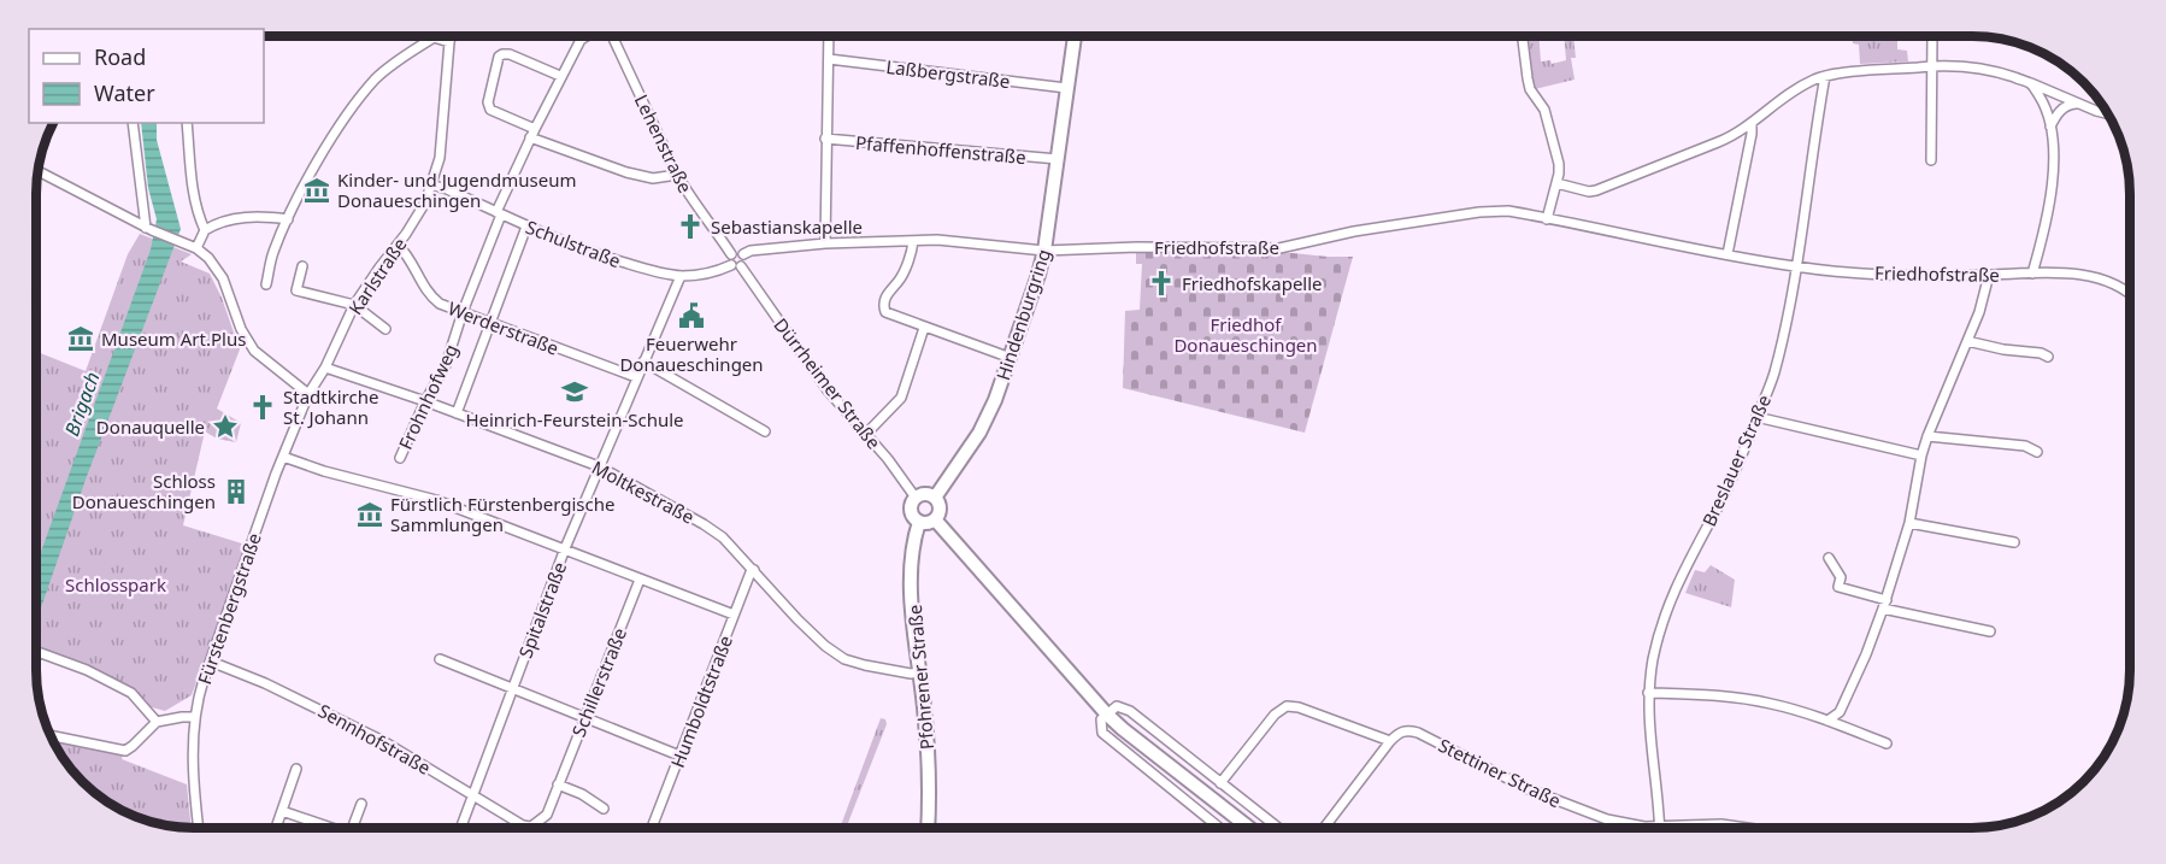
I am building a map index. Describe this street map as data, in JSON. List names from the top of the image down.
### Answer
{
  "streets": {
    "main road": ["Hindenburgring", "Pfohrener Straße"],
    "street": [
      "Laßbergstraße",
      "Lehenstraße",
      "Pfaffenhoffenstraße",
      "Schulstraße",
      "Friedhofstraße",
      "Karlstraße",
      "Werderstraße",
      "Dürrheimer Straße",
      "Frohnhofweg",
      "Breslauer Straße",
      "Moltkestraße",
      "Fürstenbergstraße",
      "Spitalstraße",
      "Schillerstraße",
      "Humboldtstraße",
      "Sennhofstraße",
      "Stettiner Straße"
    ]
  },
  "crossings": [
    ["Laßbergstraße", "Hindenburgring"],
    ["Lehenstraße", "Friedhofstraße"],
    ["Lehenstraße", "Dürrheimer Straße"],
    ["Pfaffenhoffenstraße", "Hindenburgring"],
    ["Schulstraße", "Karlstraße"],
    ["Schulstraße", "Frohnhofweg"],
    ["Schulstraße", "Spitalstraße"],
    ["Friedhofstraße", "Hindenburgring"],
    ["Friedhofstraße", "Dürrheimer Straße"],
    ["Friedhofstraße", "Breslauer Straße"],
    ["Karlstraße", "Werderstraße"],
    ["Karlstraße", "Moltkestraße"],
    ["Karlstraße", "Fürstenbergstraße"],
    ["Hindenburgring", "Dürrheimer Straße"],
    ["Hindenburgring", "Pfohrener Straße"],
    ["Werderstraße", "Frohnhofweg"],
    ["Werderstraße", "Spitalstraße"],
    ["Dürrheimer Straße", "Pfohrener Straße"],
    ["Frohnhofweg", "Moltkestraße"],
    ["Breslauer Straße", "Stettiner Straße"],
    ["Moltkestraße", "Spitalstraße"],
    ["Moltkestraße", "Pfohrener Straße"],
    ["Moltkestraße", "Humboldtstraße"],
    ["Fürstenbergstraße", "Sennhofstraße"],
    ["Spitalstraße", "Sennhofstraße"],
    ["Schillerstraße", "Sennhofstraße"]
  ],
  "water": ["Brigach"],
  "parks": ["Friedhof Donaueschingen", "Schlosspark"],
  "places": {
    "museum": ["Kinder- und Jugendmuseum Donaueschingen", "Museum Art.Plus", "Fürstlich Fürstenbergische Sammlungen"],
    "church": ["Sebastianskapelle", "Friedhofskapelle", "Stadtkirche St. Johann"],
    "public building": ["Feuerwehr Donaueschingen"],
    "school or university": ["Heinrich-Feurstein-Schule"],
    "place": ["Donauquelle"],
    "building": ["Schloss Donaueschingen"]
  },
  "legend": ["Road", "Water"]
}
